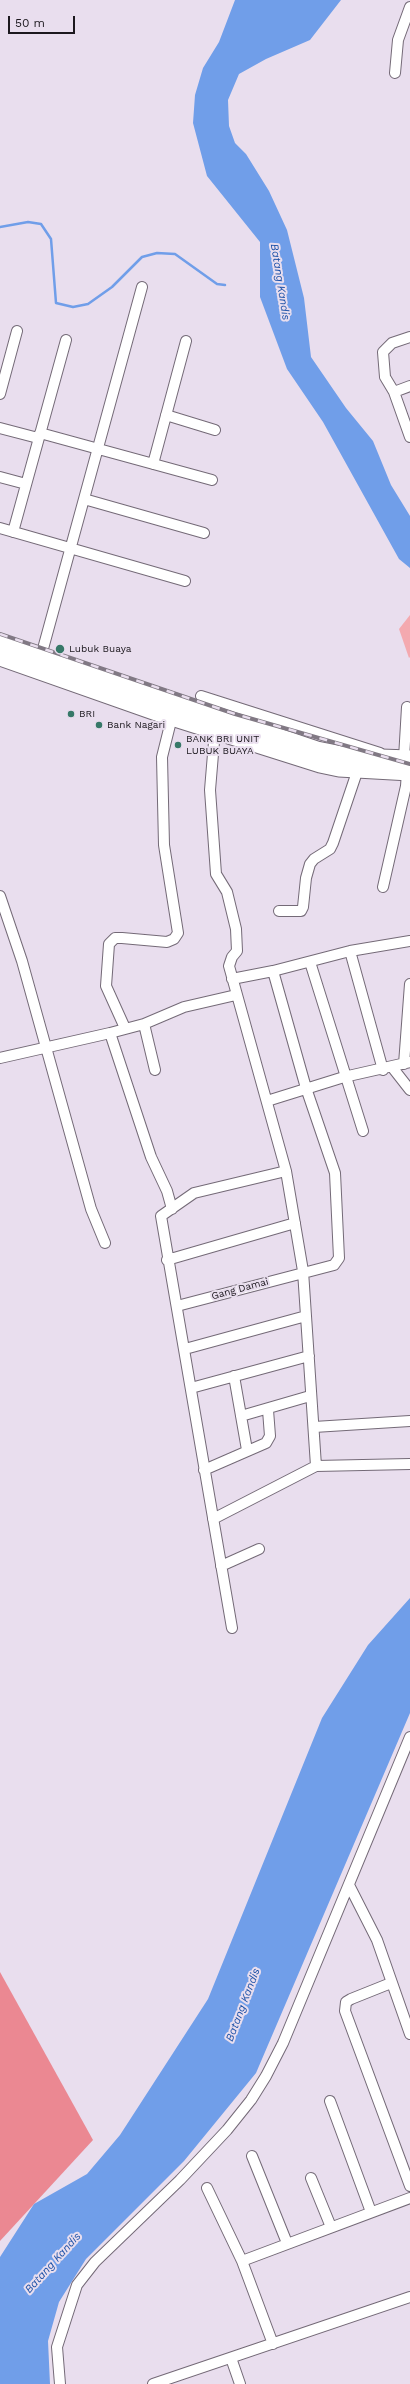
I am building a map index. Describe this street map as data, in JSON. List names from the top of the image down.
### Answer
{
  "streets": {
    "street": ["Gang Damai"]
  },
  "water": ["Batang Kandis"],
  "places": [
    "Lubuk Buaya",
    "BRI",
    "Bank Nagari",
    "BANK BRI UNIT LUBUK BUAYA"
  ],
  "scale_bar": "50 m"
}
